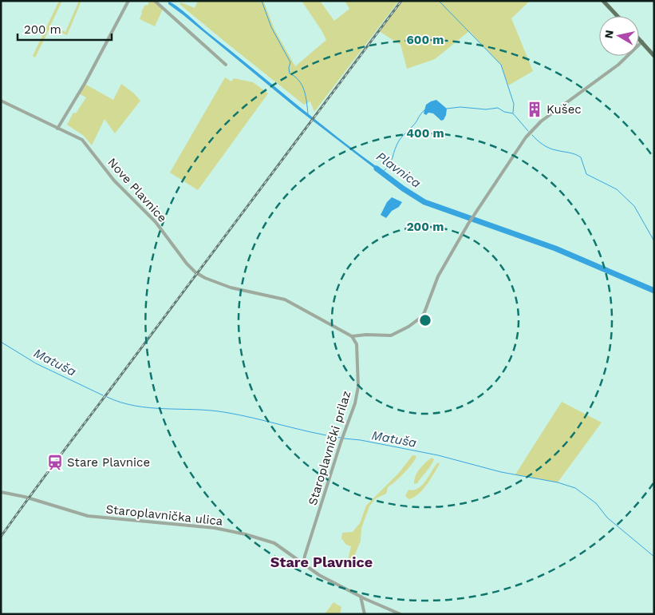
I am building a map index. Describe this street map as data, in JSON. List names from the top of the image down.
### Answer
{
  "streets": {
    "street": ["Nove Plavnice", "Staroplavnički prilaz", "Staroplavnička ulica"]
  },
  "crossings": [
    ["Nove Plavnice", "Staroplavnički prilaz"],
    ["Staroplavnički prilaz", "Staroplavnička ulica"]
  ],
  "districts": ["Stare Plavnice"],
  "water": ["Plavnica", "Matuša"],
  "places": {
    "building": ["Kušec"],
    "station": ["Stare Plavnice"]
  },
  "scale_bar": "200 m",
  "north": "left",
  "rings": ["600 m", "400 m", "200 m"]
}
